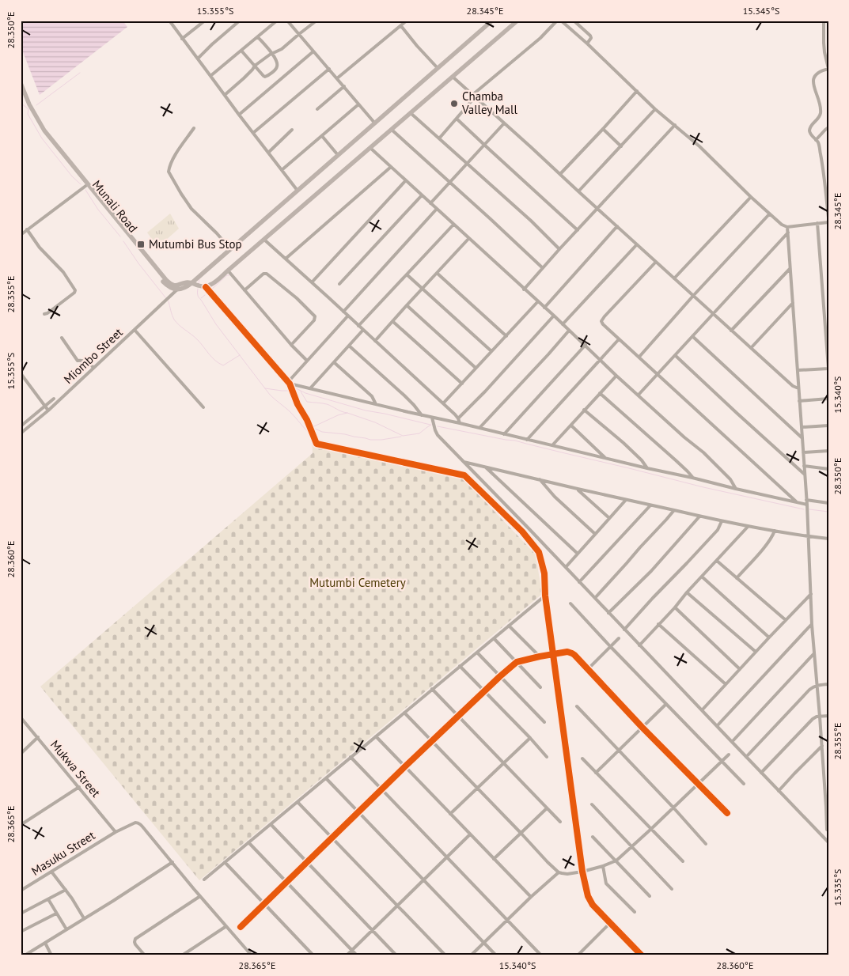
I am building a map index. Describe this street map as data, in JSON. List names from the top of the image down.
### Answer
{
  "streets": {
    "main road": ["Munali Road"],
    "street": ["Miombo Street", "Mukwa Street", "Masuku Street"]
  },
  "crossings": [
    ["Munali Road", "Miombo Street"],
    ["Mukwa Street", "Masuku Street"]
  ],
  "parks": ["Mutumbi Cemetery"],
  "places": {
    "other": ["Chamba Valley Mall"],
    "transit": ["Mutumbi Bus Stop"]
  },
  "coordinates": [
    "15.355°S",
    "28.345°E",
    "15.345°S",
    "28.350°E",
    "28.355°E",
    "15.340°S",
    "28.360°E",
    "28.365°E",
    "15.335°S"
  ]
}
